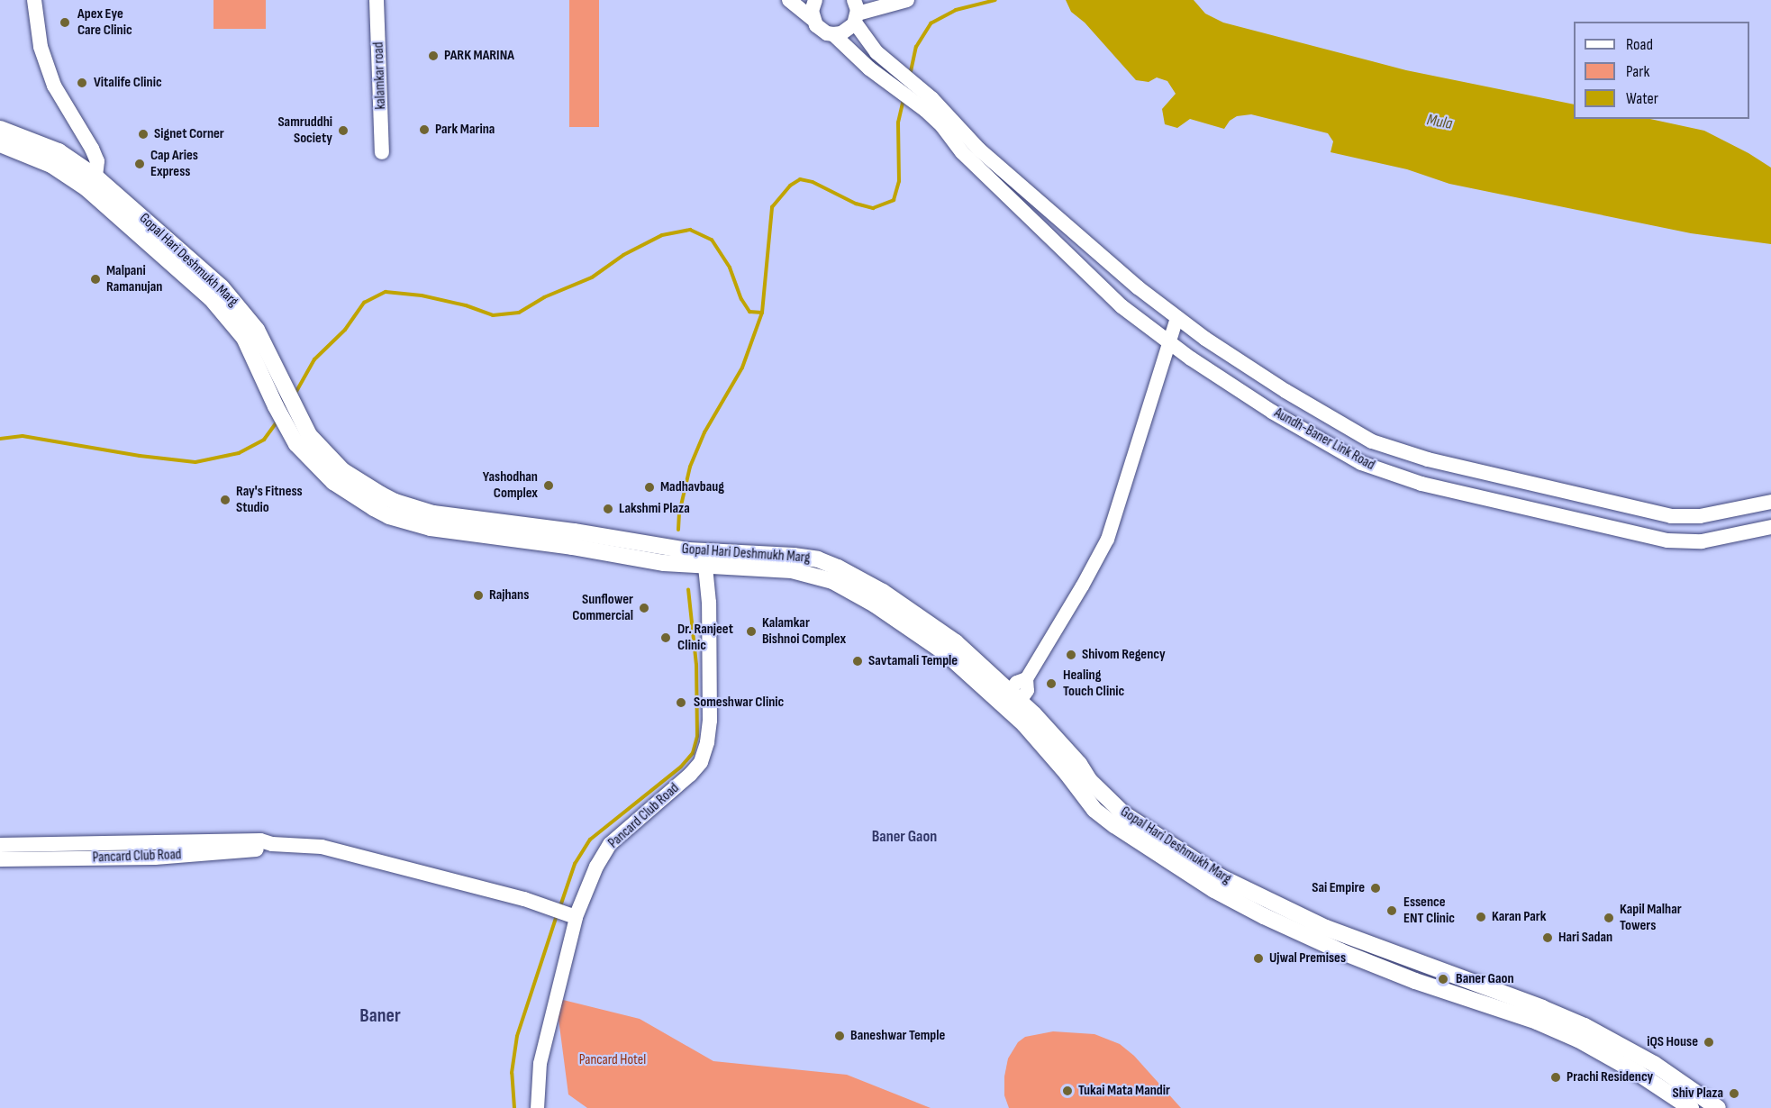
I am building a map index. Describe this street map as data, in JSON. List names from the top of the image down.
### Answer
{
  "streets": {
    "main road": [
      "kalamkar road",
      "Gopal Hari Deshmukh Marg",
      "Aundh-Baner Link Road",
      "Pancard Club Road"
    ]
  },
  "crossings": [
    ["Gopal Hari Deshmukh Marg", "Pancard Club Road"]
  ],
  "districts": ["Baner Gaon", "Baner"],
  "water": ["Mula"],
  "parks": ["Pancard Hotel"],
  "places": [
    "Apex Eye Care Clinic",
    "PARK MARINA",
    "Vitalife Clinic",
    "Park Marina",
    "Samruddhi Society",
    "Signet Corner",
    "Cap Aries Express",
    "Malpani Ramanujan",
    "Yashodhan Complex",
    "Madhavbaug",
    "Ray's Fitness Studio",
    "Lakshmi Plaza",
    "Rajhans",
    "Sunflower Commercial",
    "Kalamkar Bishnoi Complex",
    "Dr. Ranjeet Clinic",
    "Shivom Regency",
    "Savtamali Temple",
    "Healing Touch Clinic",
    "Someshwar Clinic",
    "Sai Empire",
    "Essence ENT Clinic",
    "Karan Park",
    "Kapil Malhar Towers",
    "Hari Sadan",
    "Ujwal Premises",
    "Baner Gaon",
    "Baneshwar Temple",
    "iQS House",
    "Prachi Residency",
    "Tukai Mata Mandir",
    "Shiv Plaza"
  ],
  "legend": ["Road", "Park", "Water"]
}
